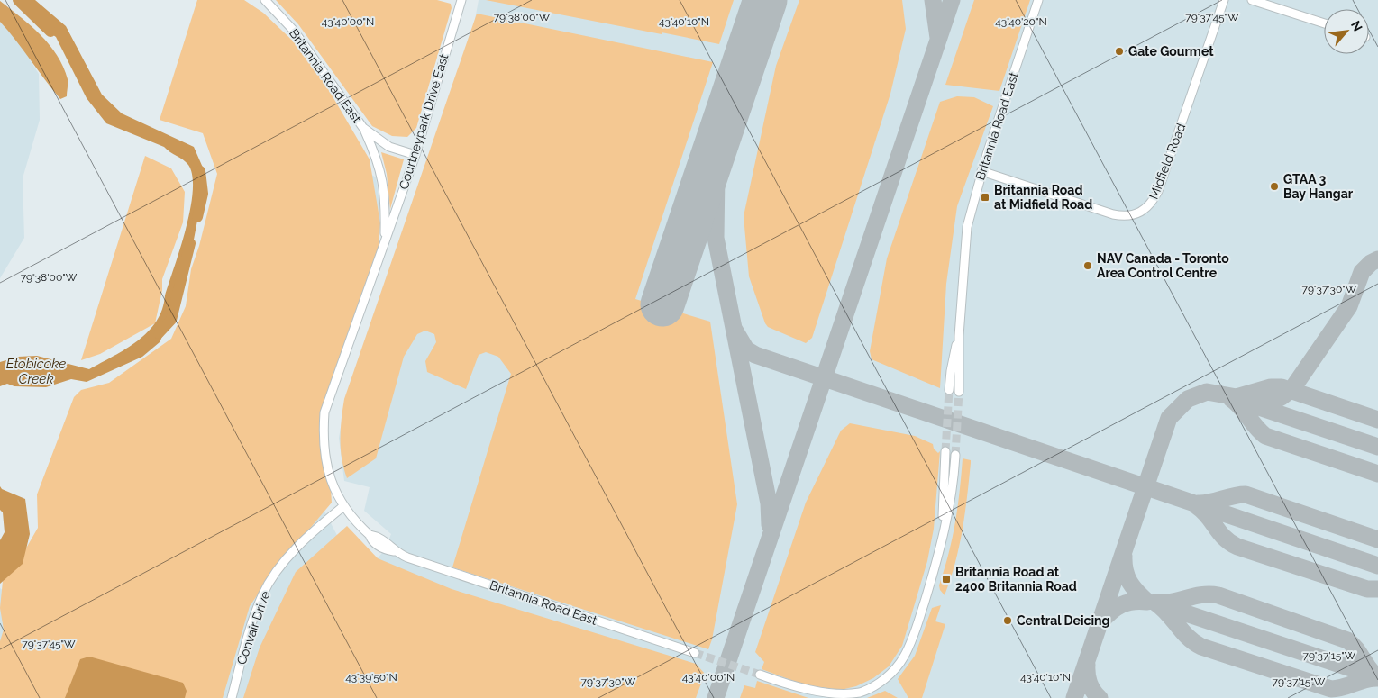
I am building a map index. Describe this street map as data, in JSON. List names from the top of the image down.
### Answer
{
  "streets": {
    "street": [
      "Britannia Road East",
      "Courtneypark Drive East",
      "Midfield Road",
      "Convair Drive"
    ]
  },
  "crossings": [
    ["Britannia Road East", "Courtneypark Drive East"],
    ["Britannia Road East", "Midfield Road"],
    ["Britannia Road East", "Convair Drive"]
  ],
  "water": ["Etobicoke Creek"],
  "places": {
    "other": [
      "Gate Gourmet",
      "GTAA 3 Bay Hangar",
      "NAV Canada - Toronto Area Control Centre",
      "Central Deicing"
    ],
    "transit": ["Britannia Road at Midfield Road", "Britannia Road at 2400 Britannia Road"]
  },
  "north": "top right",
  "coordinates": [
    "79°38'00\"W",
    "79°37'45\"W",
    "43°40'00\"N",
    "43°40'10\"N",
    "43°40'20\"N",
    "79°37'30\"W",
    "79°37'15\"W",
    "43°39'50\"N"
  ]
}
